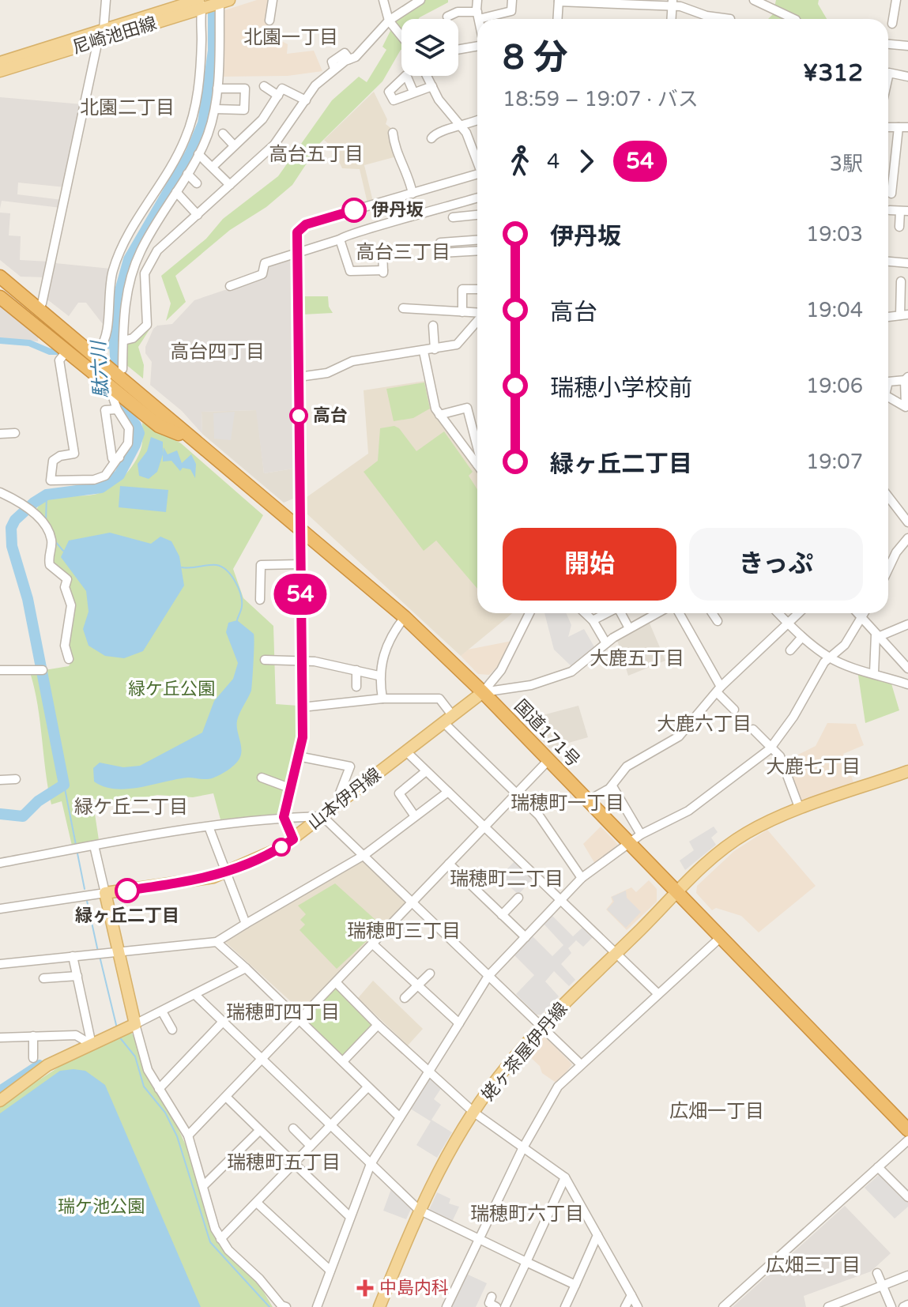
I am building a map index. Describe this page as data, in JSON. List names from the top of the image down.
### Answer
{
  "streets": {
    "highway": ["国道171号"],
    "main road": ["尼崎池田線", "山本伊丹線", "姥ヶ茶屋伊丹線"]
  },
  "crossings": [
    ["国道171号", "山本伊丹線"],
    ["国道171号", "姥ヶ茶屋伊丹線"]
  ],
  "districts": [
    "北園一丁目",
    "北園二丁目",
    "高台五丁目",
    "高台三丁目",
    "高台四丁目",
    "大鹿五丁目",
    "大鹿六丁目",
    "大鹿七丁目",
    "瑞穂町一丁目",
    "緑ケ丘二丁目",
    "瑞穂町二丁目",
    "瑞穂町三丁目",
    "瑞穂町四丁目",
    "広畑一丁目",
    "瑞穂町五丁目",
    "瑞穂町六丁目",
    "広畑三丁目"
  ],
  "water": ["駄六川"],
  "parks": ["緑ケ丘公園", "瑞ケ池公園"],
  "places": {
    "other": ["伊丹坂", "高台", "緑ヶ丘二丁目"],
    "health": ["中島内科"]
  },
  "lines": ["bus line 54"],
  "page": {
    "on_map": "54",
    "heading": ["8 分", "18:59 – 19:07 · バス", "¥312"],
    "legs": ["4", "54", "3駅"],
    "list": [
      {
        "name": "伊丹坂",
        "value": "19:03"
      },
      {
        "name": "高台",
        "value": "19:04"
      },
      {
        "name": "瑞穂小学校前",
        "value": "19:06"
      },
      {
        "name": "緑ヶ丘二丁目",
        "value": "19:07"
      }
    ],
    "buttons": ["開始", "きっぷ"]
  }
}
